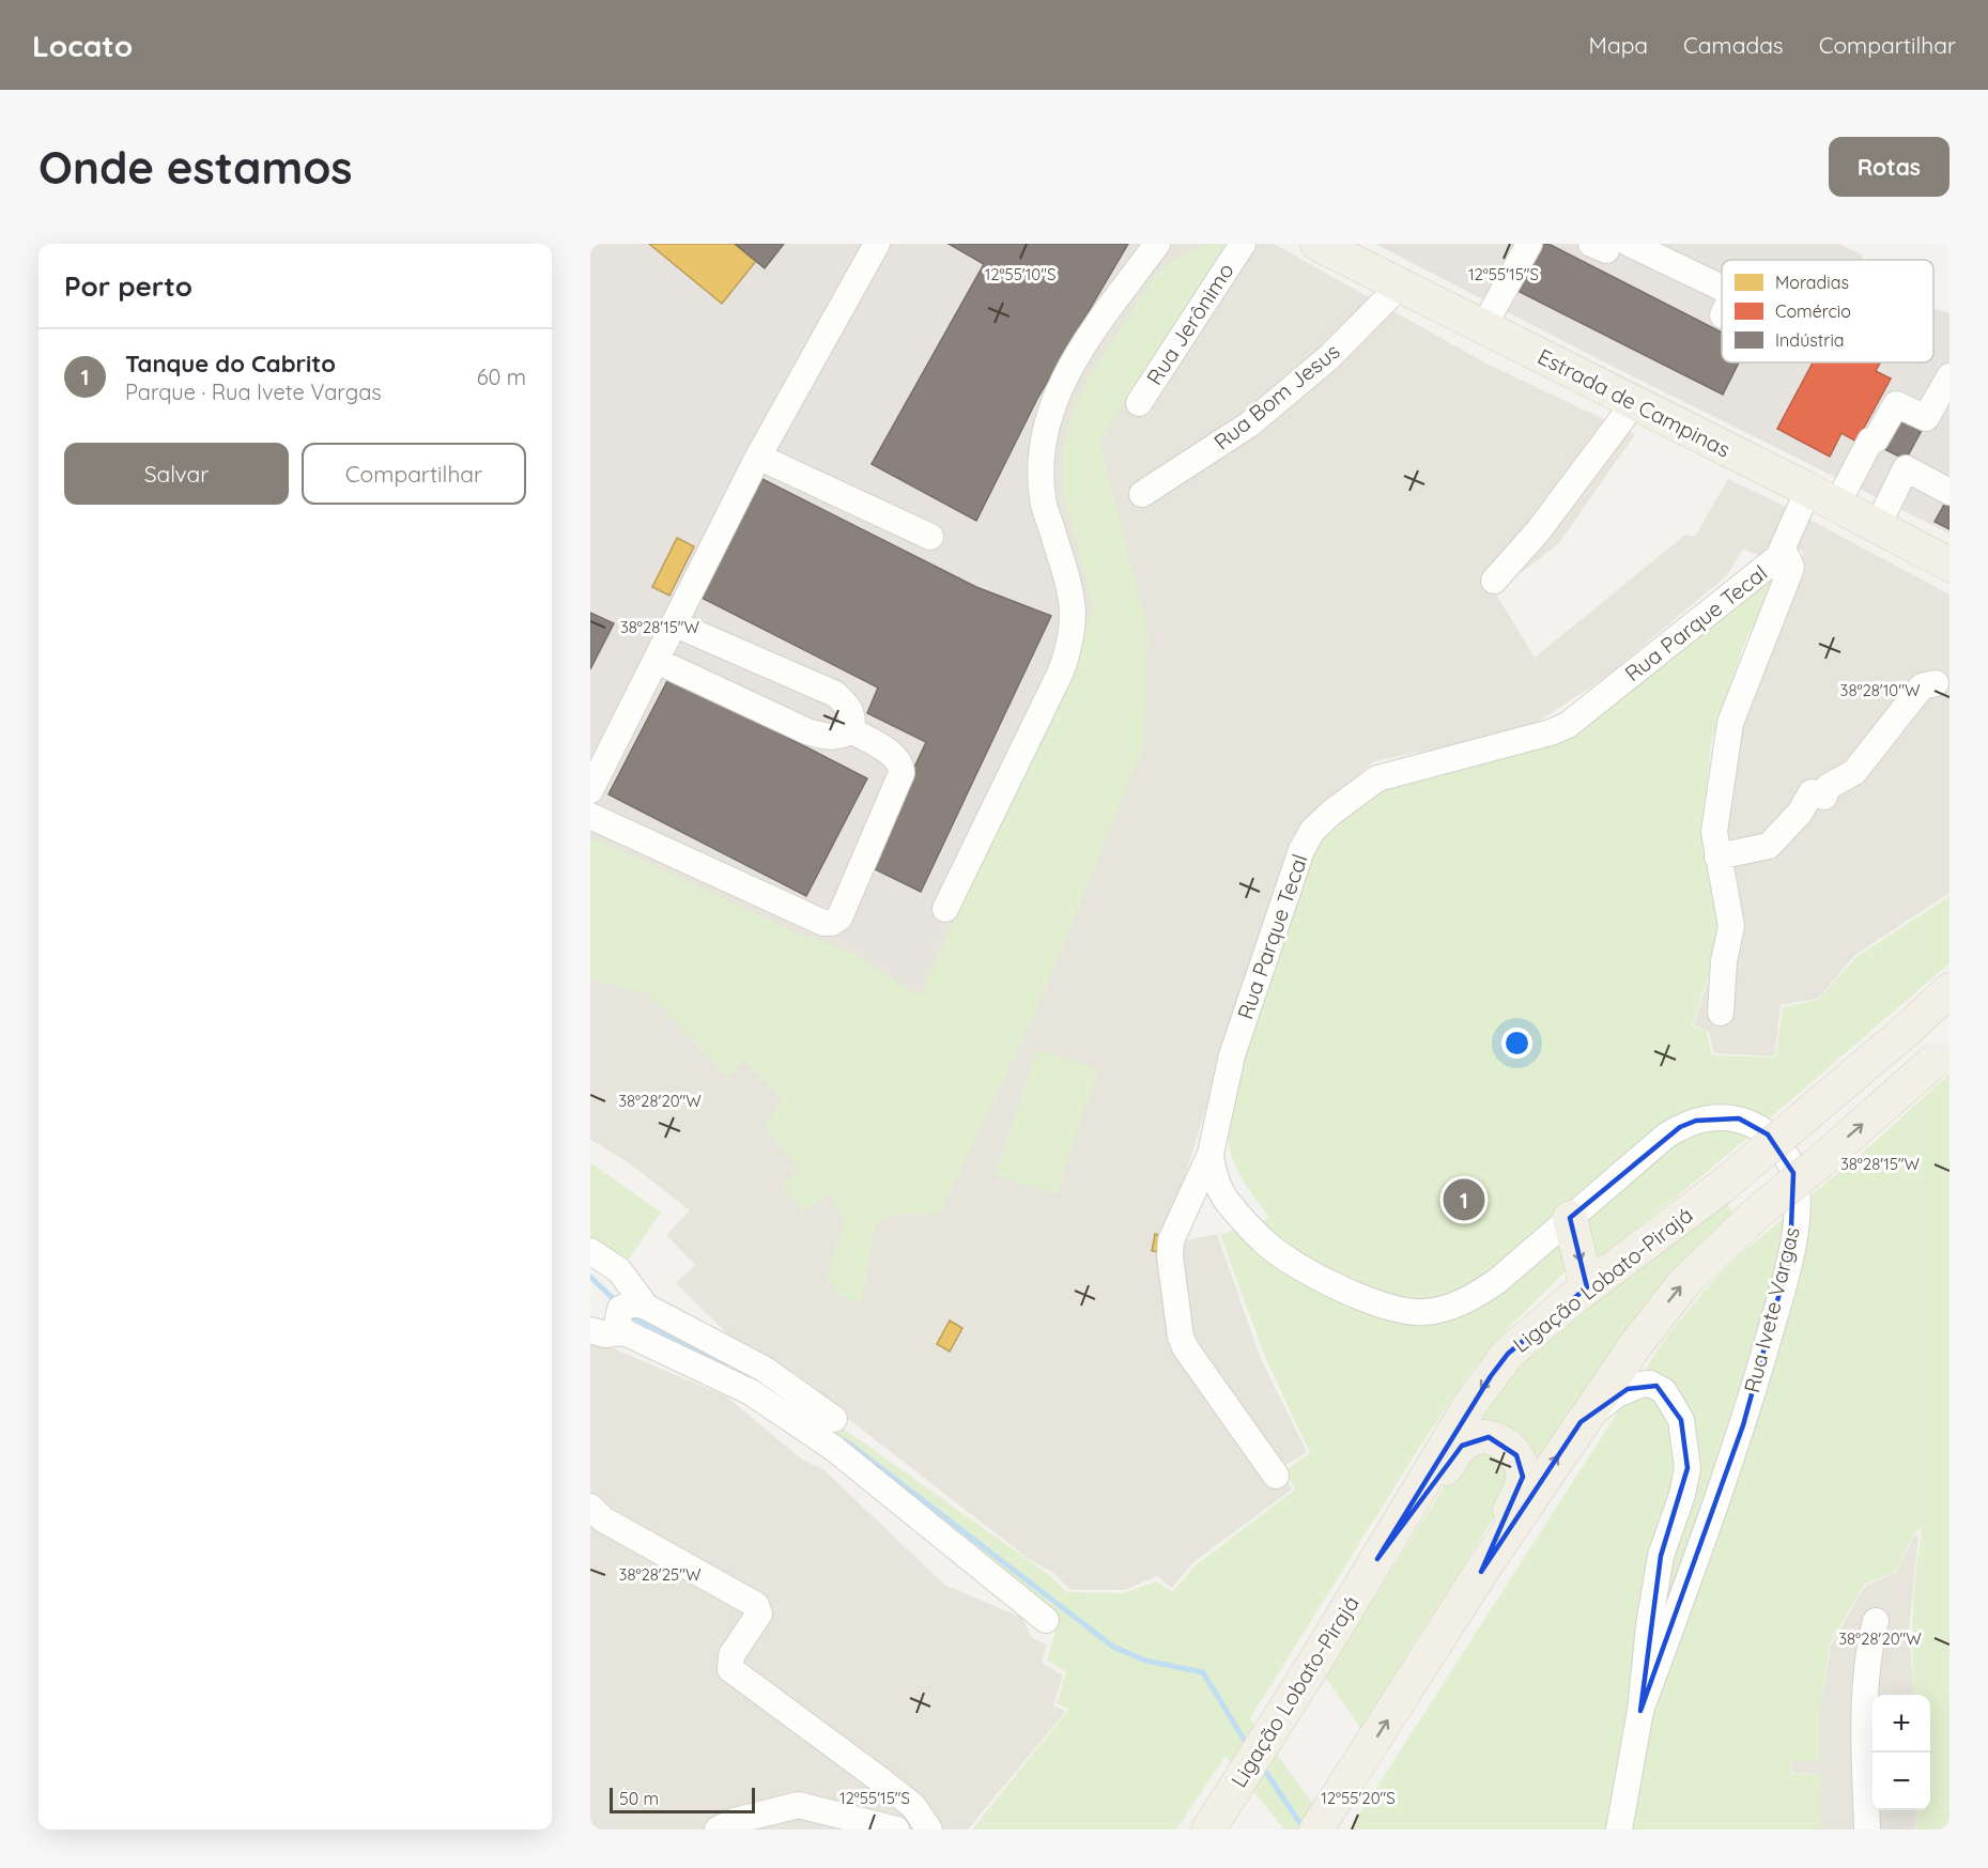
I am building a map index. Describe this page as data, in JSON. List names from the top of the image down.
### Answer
{
  "streets": {
    "main road": ["Estrada de Campinas", "Ligação Lobato-Pirajá"],
    "street": [
      "Rua Jerônimo",
      "Rua Bom Jesus",
      "Rua Parque Tecal",
      "Rua Ivete Vargas"
    ]
  },
  "crossings": [
    ["Rua Bom Jesus", "Estrada de Campinas"],
    ["Estrada de Campinas", "Rua Parque Tecal"],
    ["Rua Parque Tecal", "Rua Ivete Vargas"]
  ],
  "legend": ["Moradias", "Comércio", "Indústria"],
  "scale_bar": "50 m",
  "page": {
    "header": "Locato",
    "nav": ["Mapa", "Camadas", "Compartilhar"],
    "buttons": [
      "Rotas",
      ["Salvar", "Compartilhar"]
    ],
    "title": "Onde estamos",
    "heading": "Por perto",
    "list": [
      {
        "mark": "1",
        "name": "Tanque do Cabrito",
        "note": "Parque · Rua Ivete Vargas",
        "value": "60 m"
      }
    ],
    "pins": "1",
    "map_buttons": ["+", "−"],
    "scale": "50 m"
  },
  "coordinates": [
    "12°55'10\"S",
    "12°55'15\"S",
    "38°28'15\"W",
    "38°28'10\"W",
    "38°28'20\"W",
    "38°28'25\"W",
    "12°55'20\"S"
  ]
}
